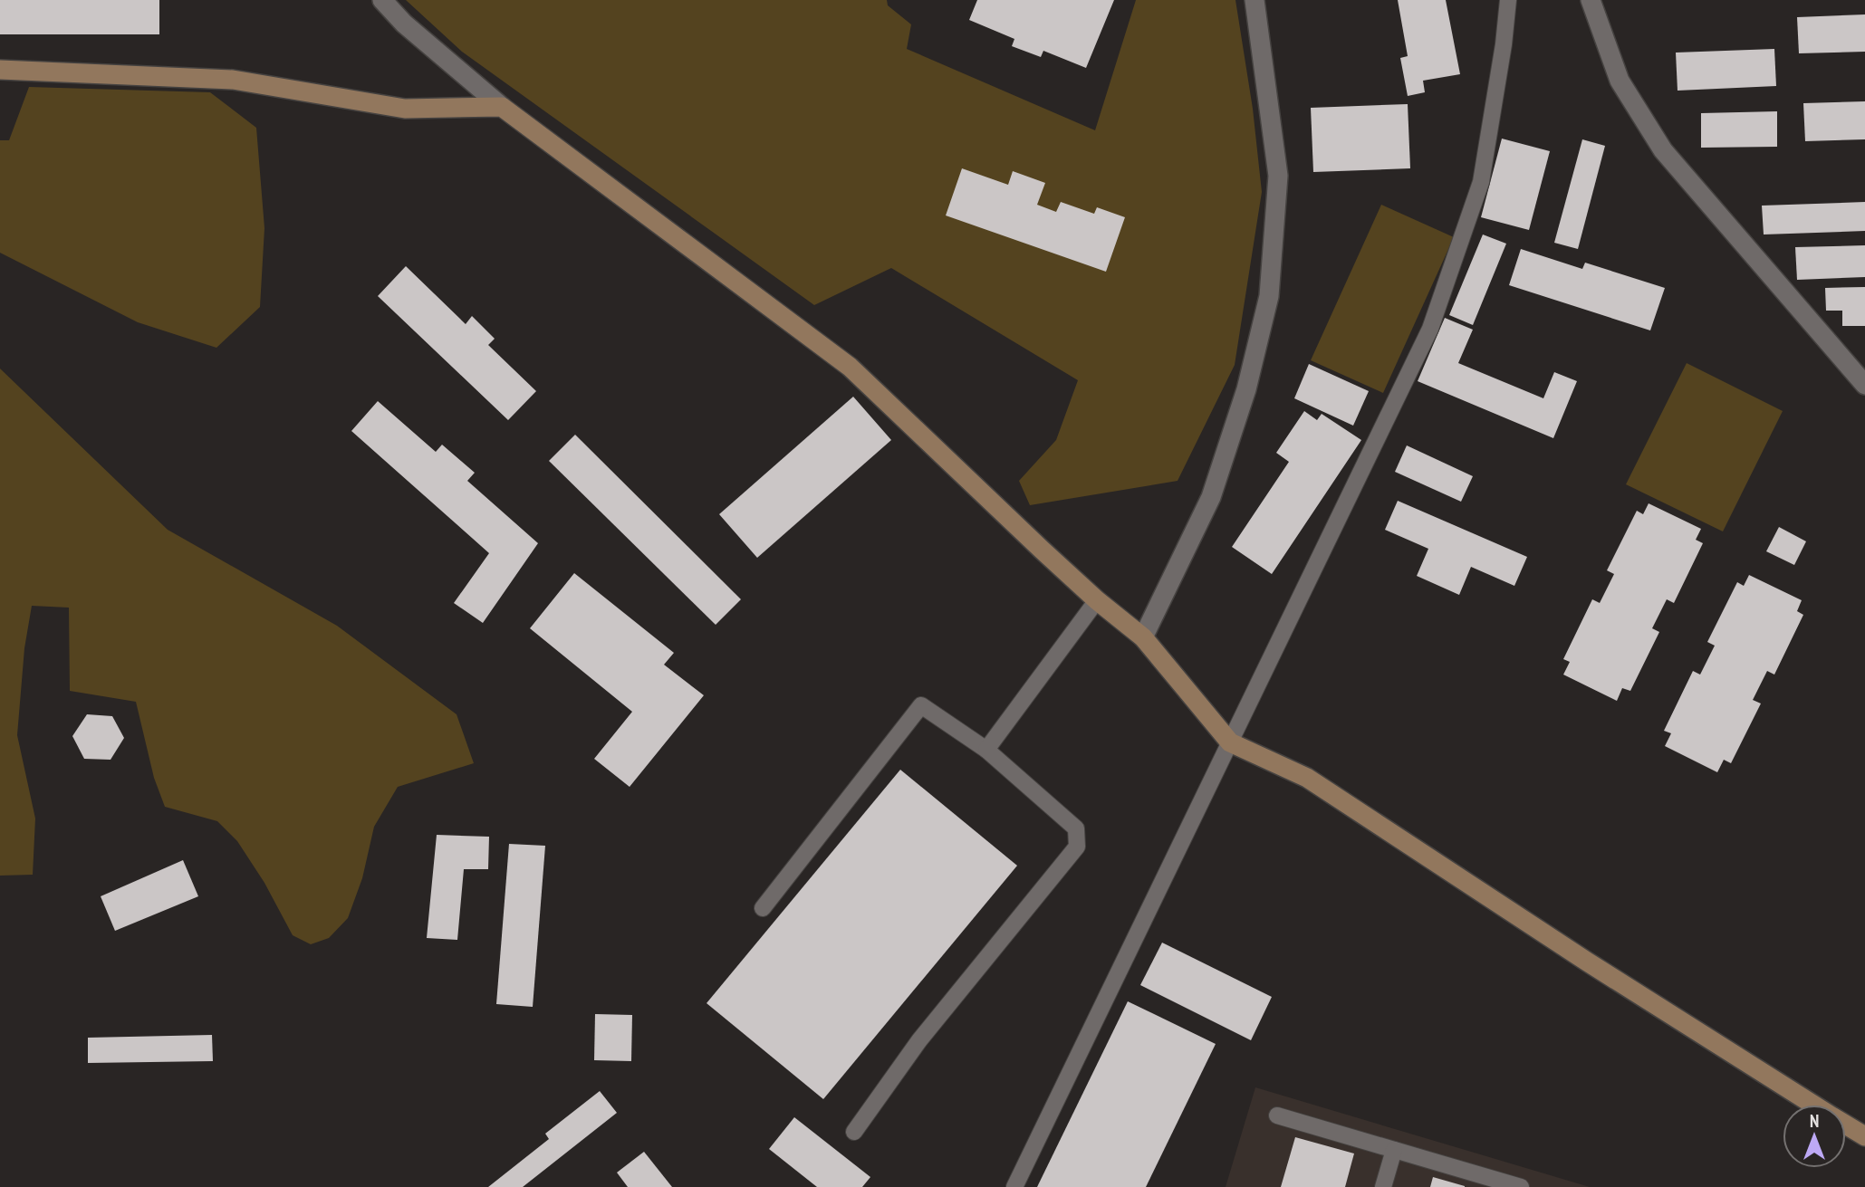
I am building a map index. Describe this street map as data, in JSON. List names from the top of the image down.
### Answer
{
  "north": "top"
}
